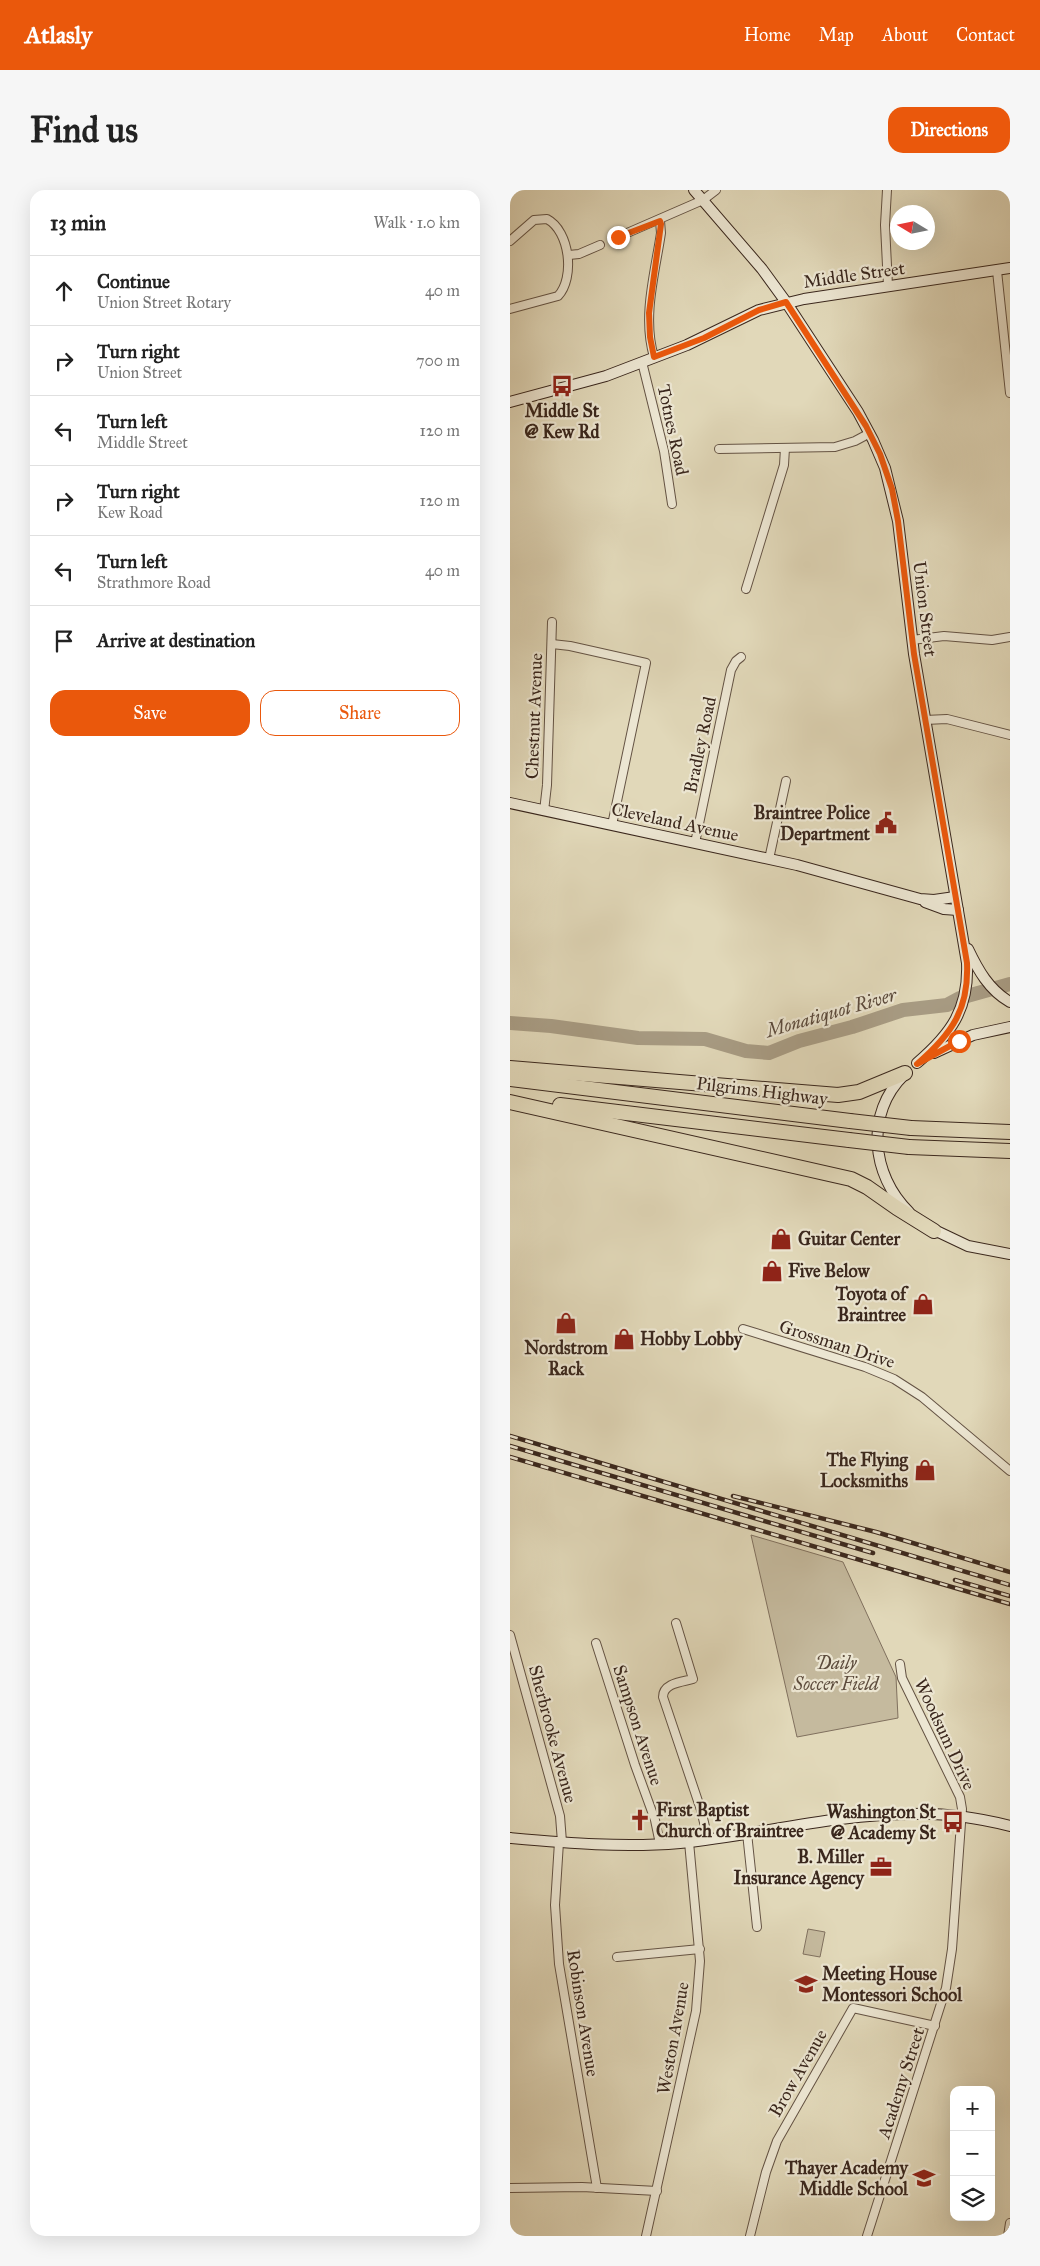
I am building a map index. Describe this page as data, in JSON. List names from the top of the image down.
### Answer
{
  "streets": {
    "highway": ["Pilgrims Highway"],
    "main road": ["Middle Street", "Union Street", "Cleveland Avenue"],
    "street": [
      "Totnes Road",
      "Chestnut Avenue",
      "Bradley Road",
      "Grossman Drive",
      "Sampson Avenue",
      "Sherbrooke Avenue",
      "Woodsum Drive",
      "Robinson Avenue",
      "Weston Avenue",
      "Brow Avenue",
      "Academy Street"
    ]
  },
  "crossings": [
    ["Middle Street", "Totnes Road"],
    ["Middle Street", "Union Street"],
    ["Union Street", "Cleveland Avenue"],
    ["Chestnut Avenue", "Cleveland Avenue"],
    ["Bradley Road", "Cleveland Avenue"],
    ["Sherbrooke Avenue", "Robinson Avenue"],
    ["Woodsum Drive", "Academy Street"],
    ["Brow Avenue", "Academy Street"]
  ],
  "water": ["Monatiquot River"],
  "parks": ["Daily Soccer Field"],
  "places": {
    "bus stop": ["Middle St @ Kew Rd", "Washington St @ Academy St"],
    "public building": ["Braintree Police Department"],
    "shop": [
      "Guitar Center",
      "Five Below",
      "Toyota of Braintree",
      "Nordstrom Rack",
      "Hobby Lobby",
      "The Flying Locksmiths"
    ],
    "church": ["First Baptist Church of Braintree"],
    "office": ["B. Miller Insurance Agency"],
    "school or university": ["Meeting House Montessori School", "Thayer Academy Middle School"]
  },
  "north": "left",
  "page": {
    "header": "Atlasly",
    "nav": [
      "Home",
      "Map",
      "About",
      "Contact"
    ],
    "buttons": [
      "Directions",
      ["Save", "Share"]
    ],
    "title": "Find us",
    "heading": ["13 min", "Walk · 1.0 km"],
    "list": [
      ["Continue", "Union Street Rotary", "40 m"],
      ["Turn right", "Union Street", "700 m"],
      ["Turn left", "Middle Street", "120 m"],
      ["Turn right", "Kew Road", "120 m"],
      ["Turn left", "Strathmore Road", "40 m"],
      "Arrive at destination"
    ],
    "map_buttons": ["+", "−"]
  }
}
